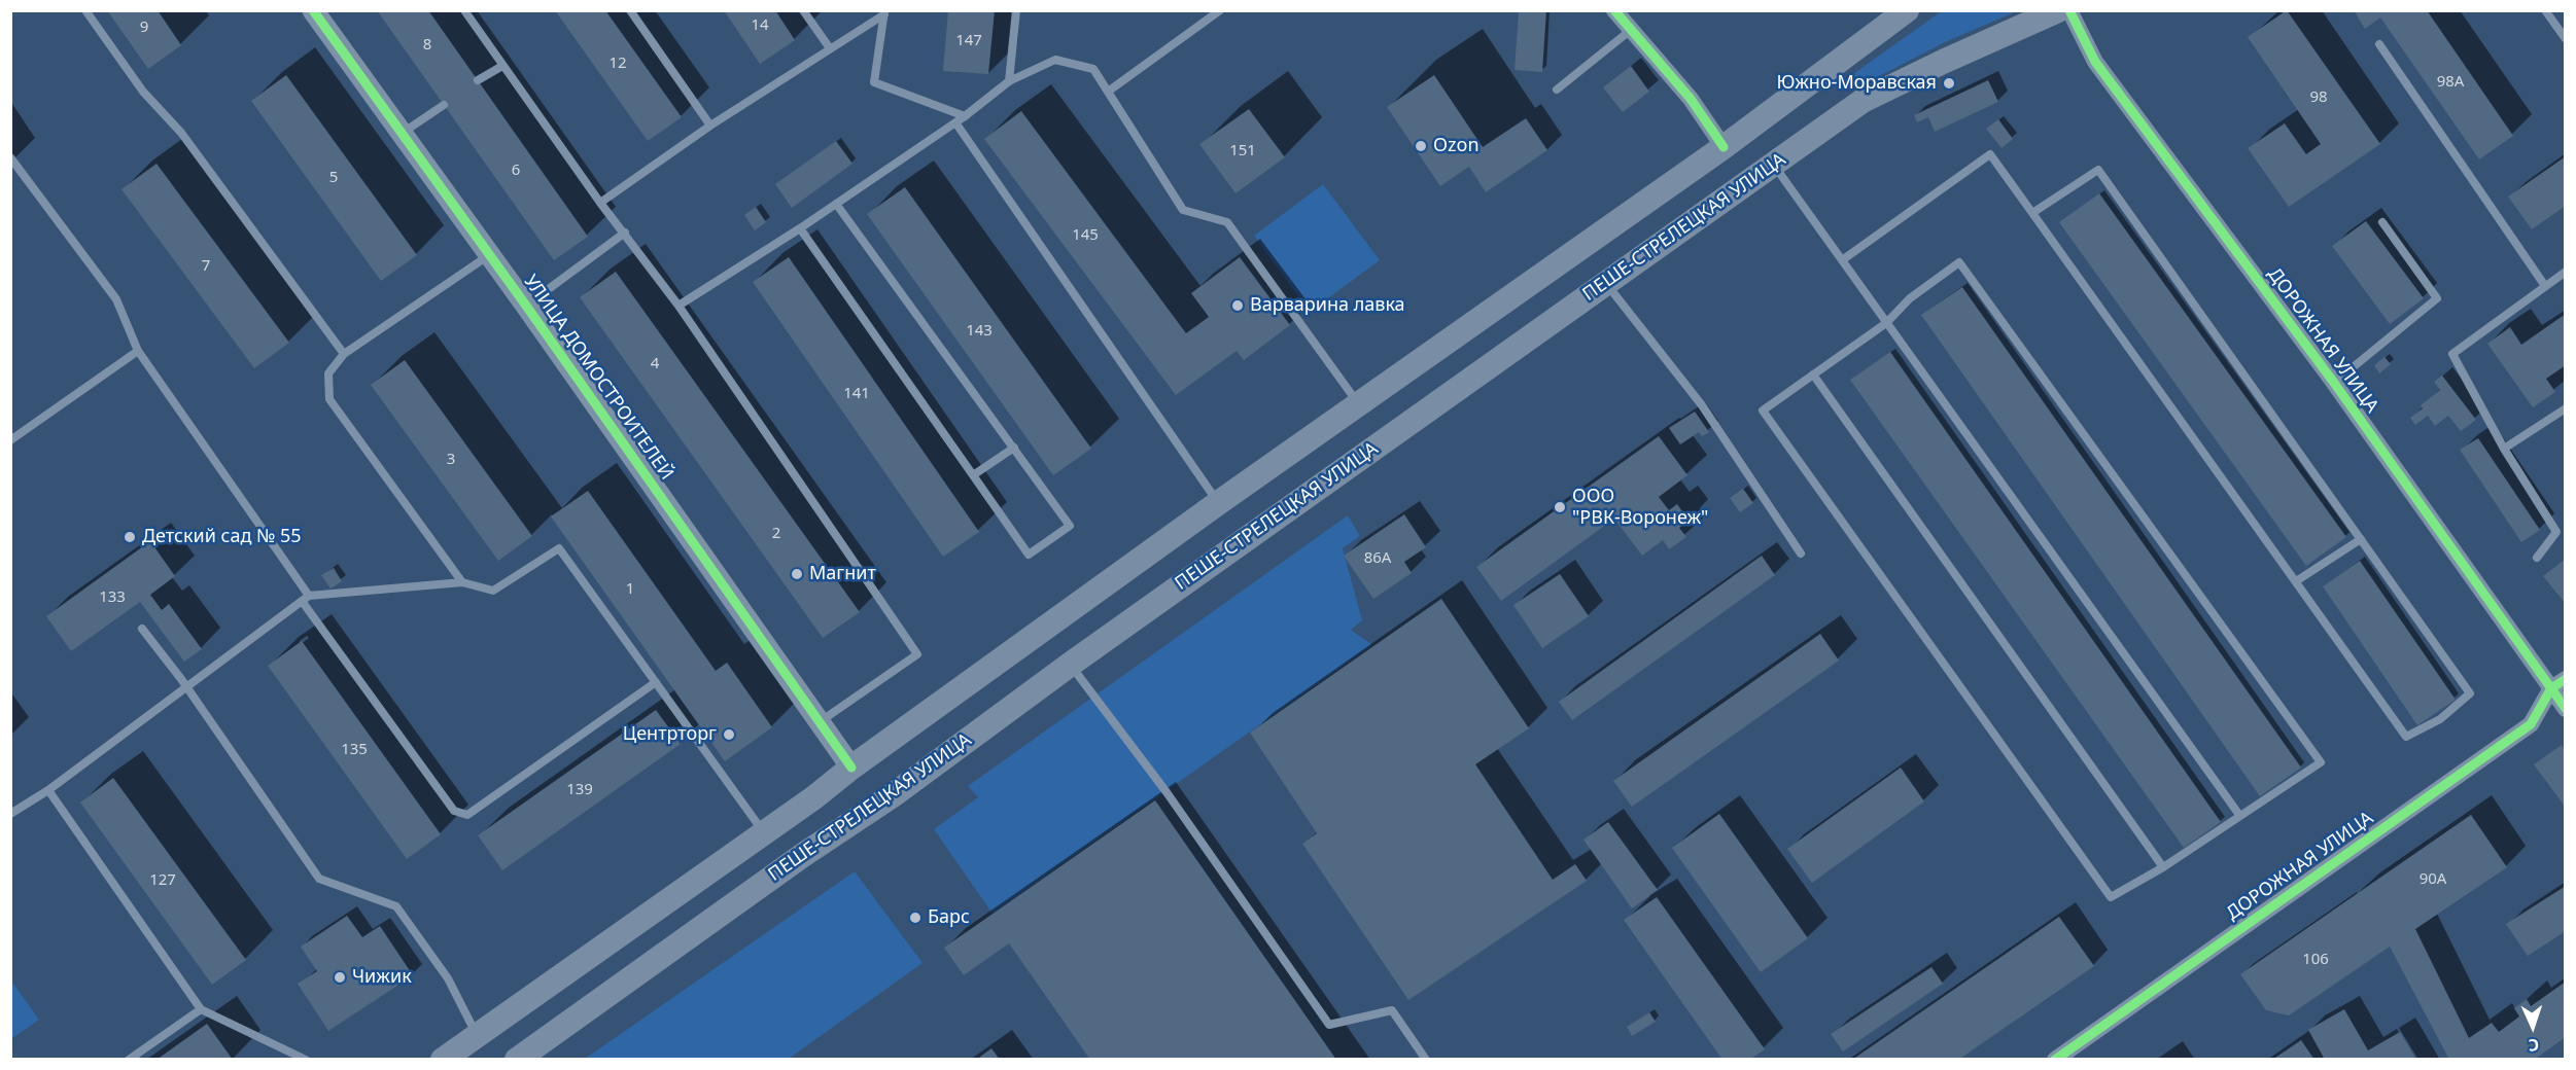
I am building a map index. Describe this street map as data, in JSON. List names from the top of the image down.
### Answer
{
  "streets": {
    "main road": ["ПЕШЕ-СТРЕЛЕЦКАЯ УЛИЦА"],
    "street": ["ДОРОЖНАЯ УЛИЦА", "УЛИЦА ДОМОСТРОИТЕЛЕЙ"]
  },
  "places": [
    "Южно-Моравская",
    "Ozon",
    "Варварина лавка",
    "ООО \"РВК-Воронеж\"",
    "Детский сад № 55",
    "Магнит",
    "Центрторг",
    "Барс",
    "Чижик"
  ],
  "house_numbers": [
    "14",
    "9",
    "147",
    "8",
    "12",
    "98А",
    "98",
    "151",
    "6",
    "5",
    "145",
    "7",
    "143",
    "4",
    "141",
    "3",
    "2",
    "86А",
    "1",
    "133",
    "135",
    "139",
    "90А",
    "127",
    "106"
  ],
  "north": "bottom"
}
